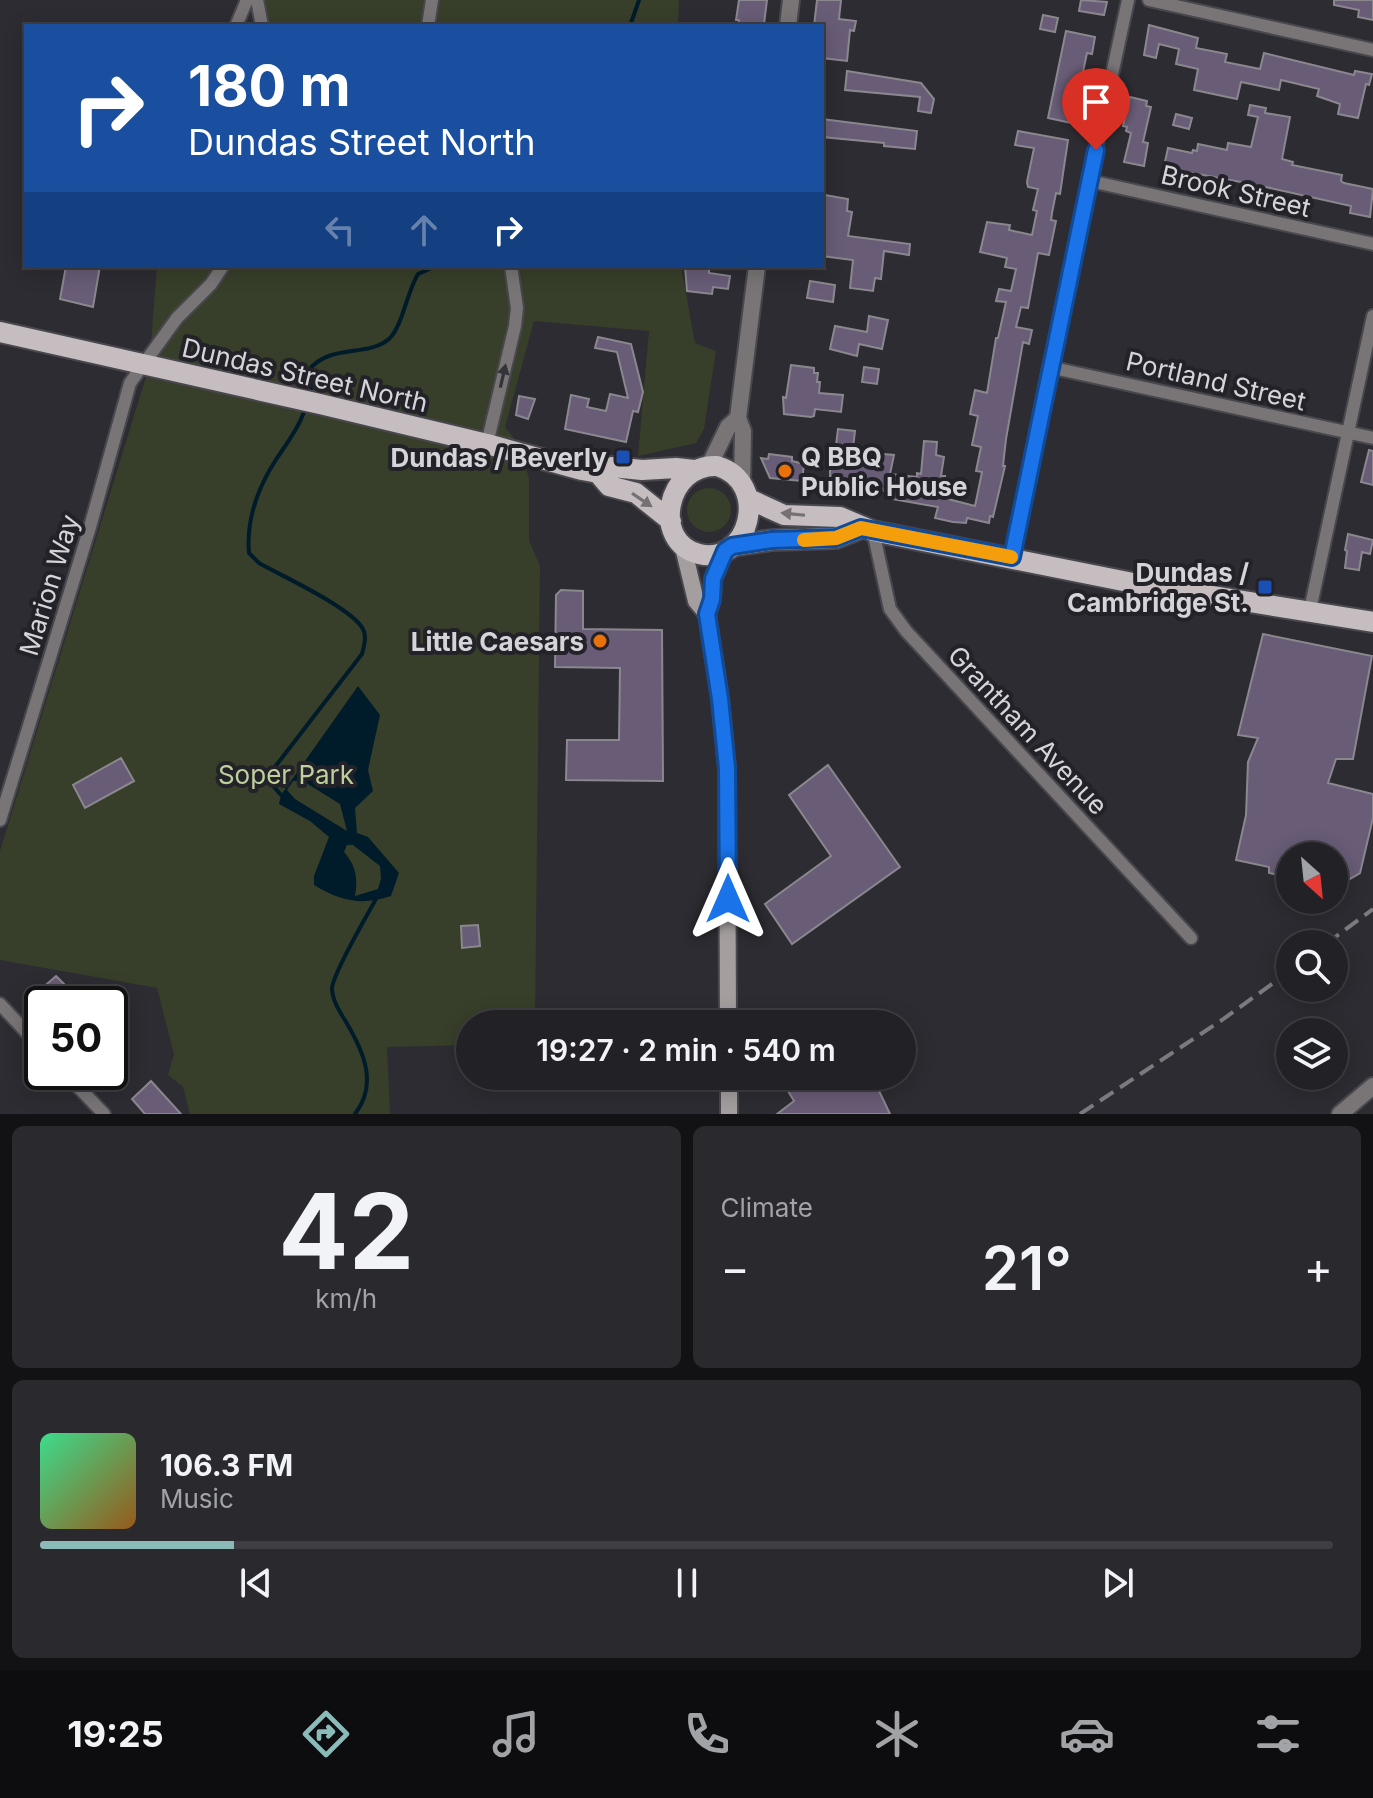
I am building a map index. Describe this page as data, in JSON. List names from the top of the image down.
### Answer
{
  "streets": {
    "main road": ["Dundas Street North"],
    "street": [
      "Brook Street",
      "Portland Street",
      "Marion Way",
      "Grantham Avenue"
    ]
  },
  "crossings": [
    ["Dundas Street North", "Marion Way"]
  ],
  "parks": ["Soper Park"],
  "places": {
    "transit": ["Dundas / Beverly", "Dundas / Cambridge St."],
    "other": ["Q BBQ Public House", "Little Caesars"]
  },
  "north": "bottom right",
  "page": {
    "turn": ["180 m", "Dundas Street North"],
    "limit": "50",
    "trip": "19:27 · 2 min · 540 m",
    "tile": [
      ["42", "km/h"],
      "Climate"
    ],
    "heat": ["−", "21°", "+"],
    "song": ["106.3 FM", "Music"],
    "tabs": "19:25"
  }
}
